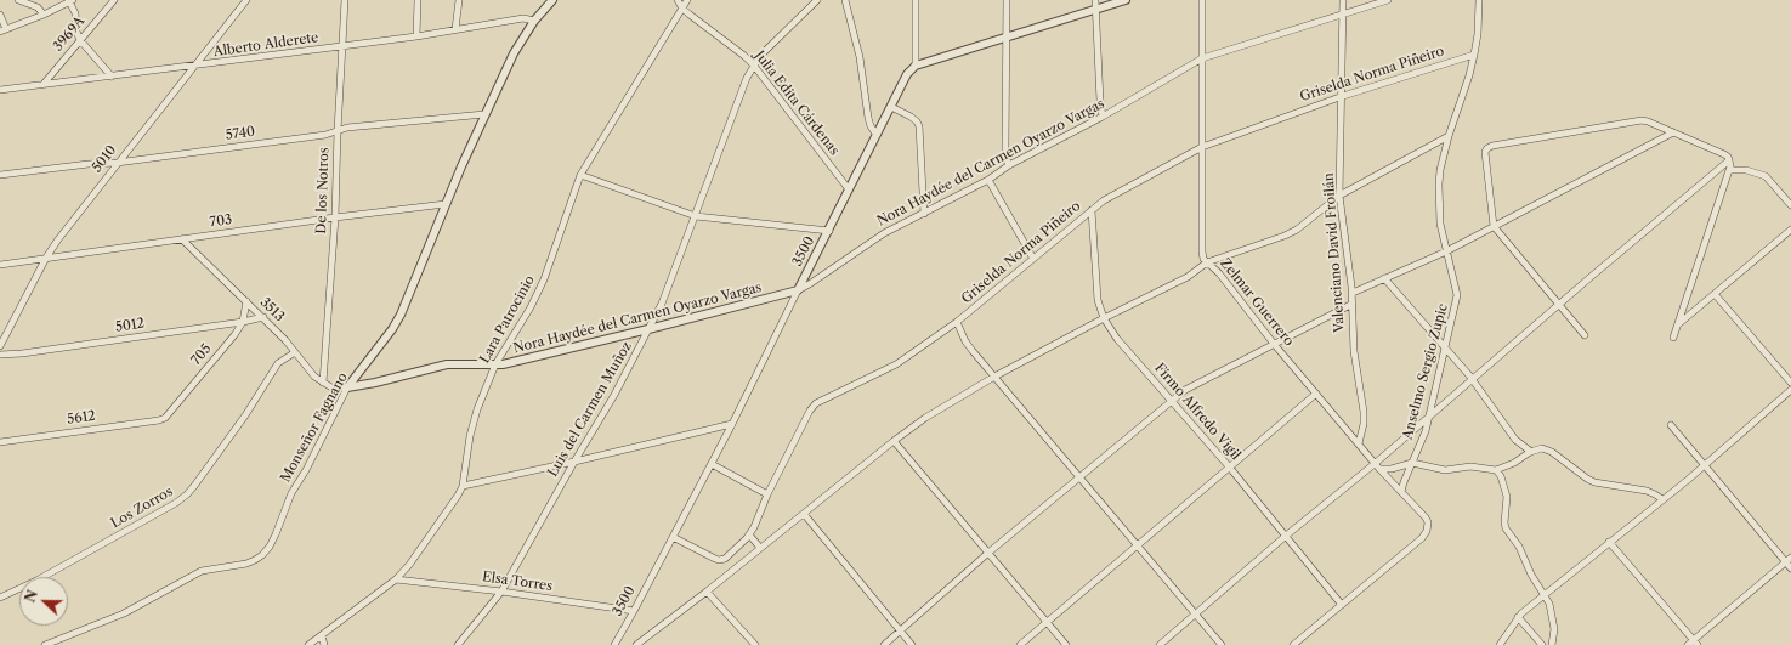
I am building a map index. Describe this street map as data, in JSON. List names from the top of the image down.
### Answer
{
  "streets": {
    "street": [
      "3969A",
      "Alberto Alderete",
      "Griselda Norma Piñeiro",
      "Julia Edita Cárdenas",
      "5740",
      "5010",
      "Nora Haydée del Carmen Oyarzo Vargas",
      "De los Notros",
      "703",
      "3500",
      "Valenciano David Froilán",
      "Zelmar Guerrero",
      "3513",
      "Lara Patrocinio",
      "5012",
      "705",
      "Anselmo Sergio Zupic",
      "Luis del Carmen Muñoz",
      "Firmo Alfredo Vigil",
      "5612",
      "Monseñor Fagnano",
      "Los Zorros",
      "Elsa Torres"
    ]
  },
  "crossings": [
    ["3969A", "Alberto Alderete"],
    ["Alberto Alderete", "5010"],
    ["Alberto Alderete", "De los Notros"],
    ["Alberto Alderete", "Monseñor Fagnano"],
    ["Griselda Norma Piñeiro", "3500"],
    ["Griselda Norma Piñeiro", "Valenciano David Froilán"],
    ["Griselda Norma Piñeiro", "Zelmar Guerrero"],
    ["Griselda Norma Piñeiro", "Anselmo Sergio Zupic"],
    ["Griselda Norma Piñeiro", "Firmo Alfredo Vigil"],
    ["Julia Edita Cárdenas", "3500"],
    ["Julia Edita Cárdenas", "Lara Patrocinio"],
    ["Julia Edita Cárdenas", "Luis del Carmen Muñoz"],
    ["5740", "5010"],
    ["5740", "De los Notros"],
    ["5740", "Monseñor Fagnano"],
    ["5010", "703"],
    ["Nora Haydée del Carmen Oyarzo Vargas", "3500"],
    ["Nora Haydée del Carmen Oyarzo Vargas", "Valenciano David Froilán"],
    ["Nora Haydée del Carmen Oyarzo Vargas", "Zelmar Guerrero"],
    ["Nora Haydée del Carmen Oyarzo Vargas", "Lara Patrocinio"],
    ["Nora Haydée del Carmen Oyarzo Vargas", "Luis del Carmen Muñoz"],
    ["Nora Haydée del Carmen Oyarzo Vargas", "Monseñor Fagnano"],
    ["De los Notros", "703"],
    ["De los Notros", "3513"],
    ["703", "3513"],
    ["703", "Monseñor Fagnano"],
    ["3500", "Elsa Torres"],
    ["Valenciano David Froilán", "Zelmar Guerrero"],
    ["Zelmar Guerrero", "Anselmo Sergio Zupic"],
    ["Zelmar Guerrero", "Firmo Alfredo Vigil"],
    ["3513", "5012"],
    ["3513", "705"],
    ["3513", "Los Zorros"],
    ["Lara Patrocinio", "Elsa Torres"],
    ["5012", "705"],
    ["705", "5612"],
    ["Luis del Carmen Muñoz", "Elsa Torres"]
  ],
  "north": "left"
}
